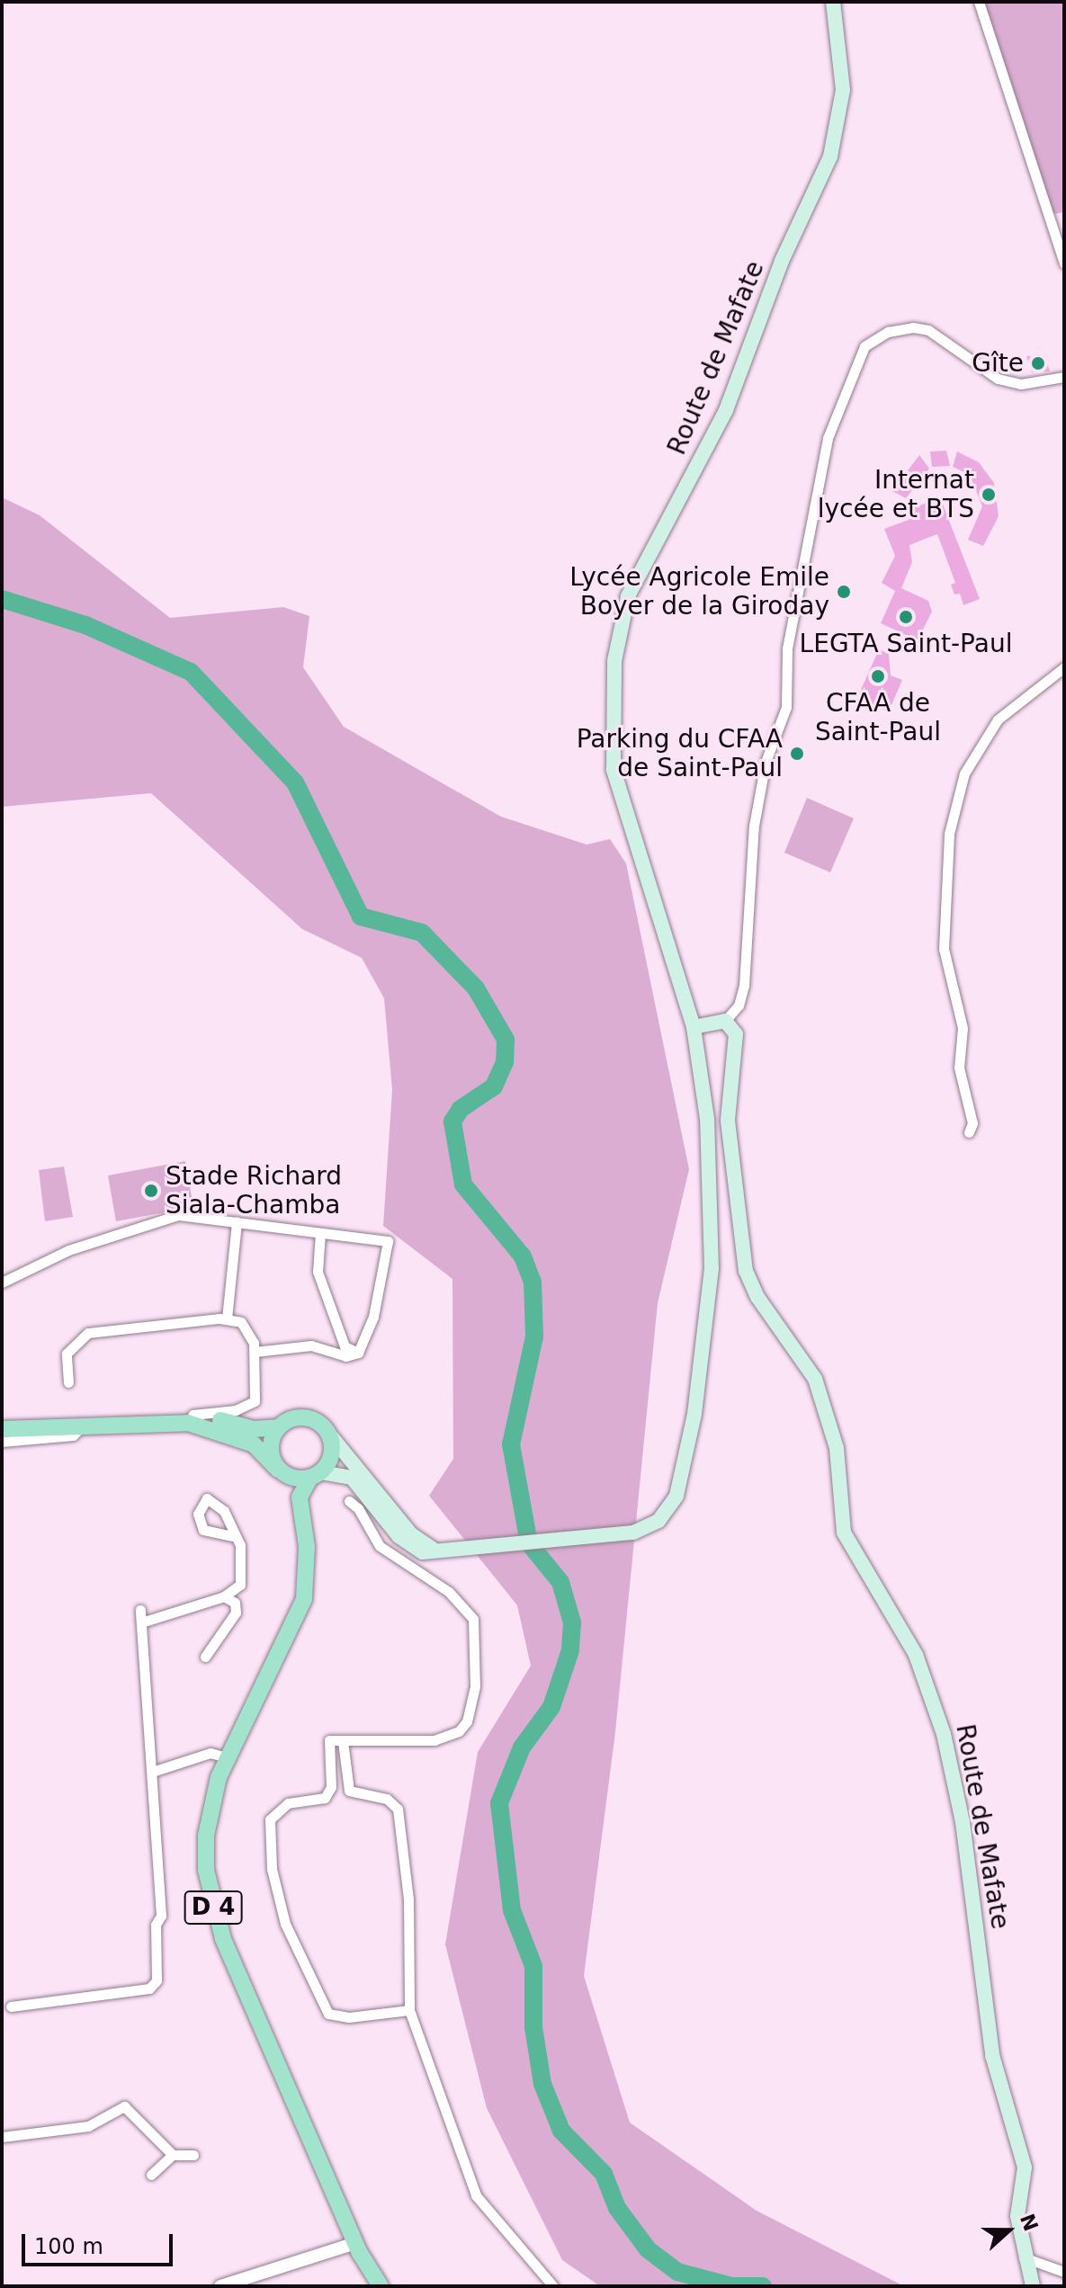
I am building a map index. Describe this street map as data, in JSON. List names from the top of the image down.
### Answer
{
  "streets": {
    "main road": ["Route de Mafate", "D 4"]
  },
  "crossings": [
    ["Route de Mafate", "D 4"]
  ],
  "places": [
    "Gîte",
    "Internat lycée et BTS",
    "Lycée Agricole Emile Boyer de la Giroday",
    "LEGTA Saint-Paul",
    "CFAA de Saint-Paul",
    "Parking du CFAA de Saint-Paul",
    "Stade Richard Siala-Chamba"
  ],
  "scale_bar": "100 m",
  "north": "right"
}
